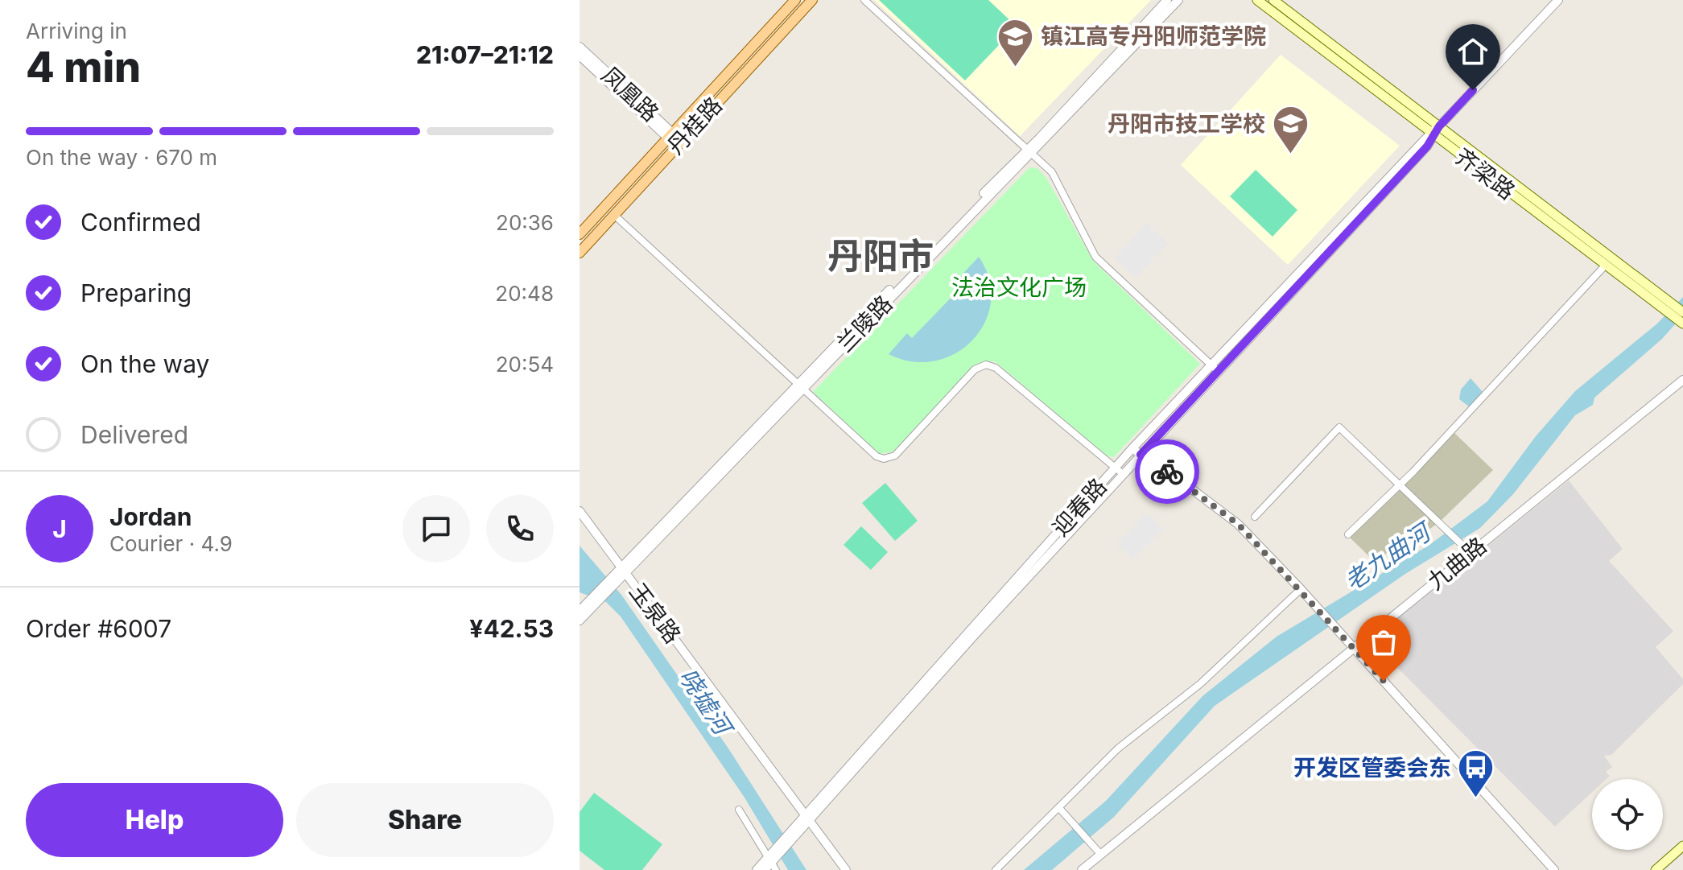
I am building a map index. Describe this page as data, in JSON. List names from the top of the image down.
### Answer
{
  "streets": {
    "main road": ["丹桂路", "齐梁路"],
    "street": [
      "凤凰路",
      "兰陵路",
      "迎春路",
      "九曲路",
      "玉泉路"
    ]
  },
  "crossings": [
    ["凤凰路", "丹桂路"],
    ["齐梁路", "迎春路"],
    ["兰陵路", "玉泉路"],
    ["迎春路", "玉泉路"]
  ],
  "districts": ["丹阳市"],
  "water": ["老九曲河", "哓墟河"],
  "parks": ["法治文化广场"],
  "places": {
    "school or university": ["镇江高专丹阳师范学院", "丹阳市技工学校"],
    "bus stop": ["开发区管委会东"]
  },
  "page": {
    "heading": ["4 min", "Arriving in", "21:07–21:12"],
    "panel": [
      "Jordan",
      "Courier · 4.9",
      "Order #6007",
      "¥42.53"
    ],
    "bar": "On the way · 670 m",
    "list": [
      ["Confirmed", "20:36"],
      ["Preparing", "20:48"],
      ["On the way", "20:54"],
      "Delivered"
    ],
    "round": "J",
    "buttons": ["Help", "Share"]
  }
}
